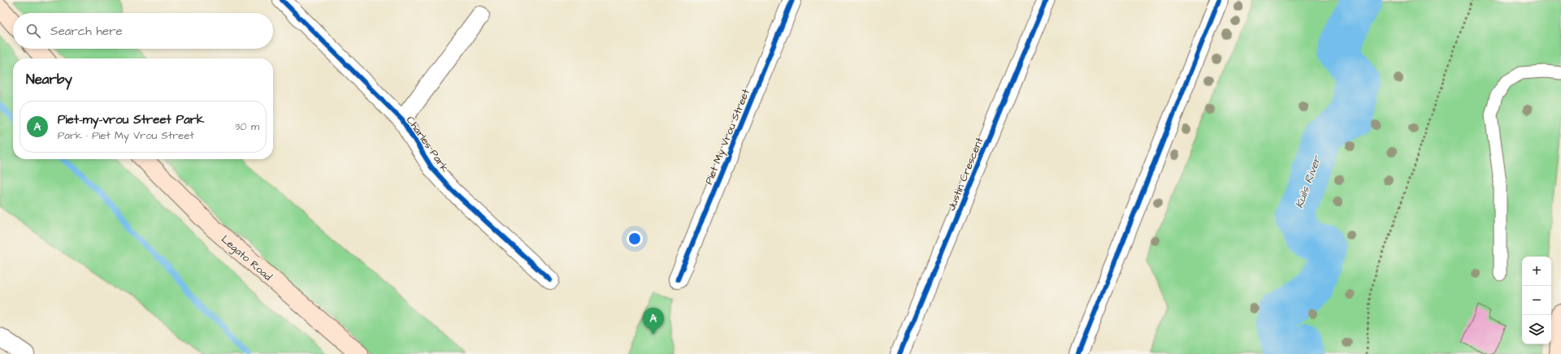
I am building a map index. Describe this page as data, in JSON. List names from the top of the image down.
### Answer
{
  "streets": {
    "street": [
      "Piet My Vrou Street",
      "Charles Park",
      "Justin Crescent",
      "Legato Road"
    ]
  },
  "water": ["Kuils River"],
  "page": {
    "search": "Search here",
    "heading": "Nearby",
    "list": [
      {
        "mark": "A",
        "name": "Piet-my-vrou Street Park",
        "note": "Park · Piet My Vrou Street",
        "value": "30 m"
      }
    ],
    "map_buttons": ["+", "−"],
    "pins": "A"
  }
}
